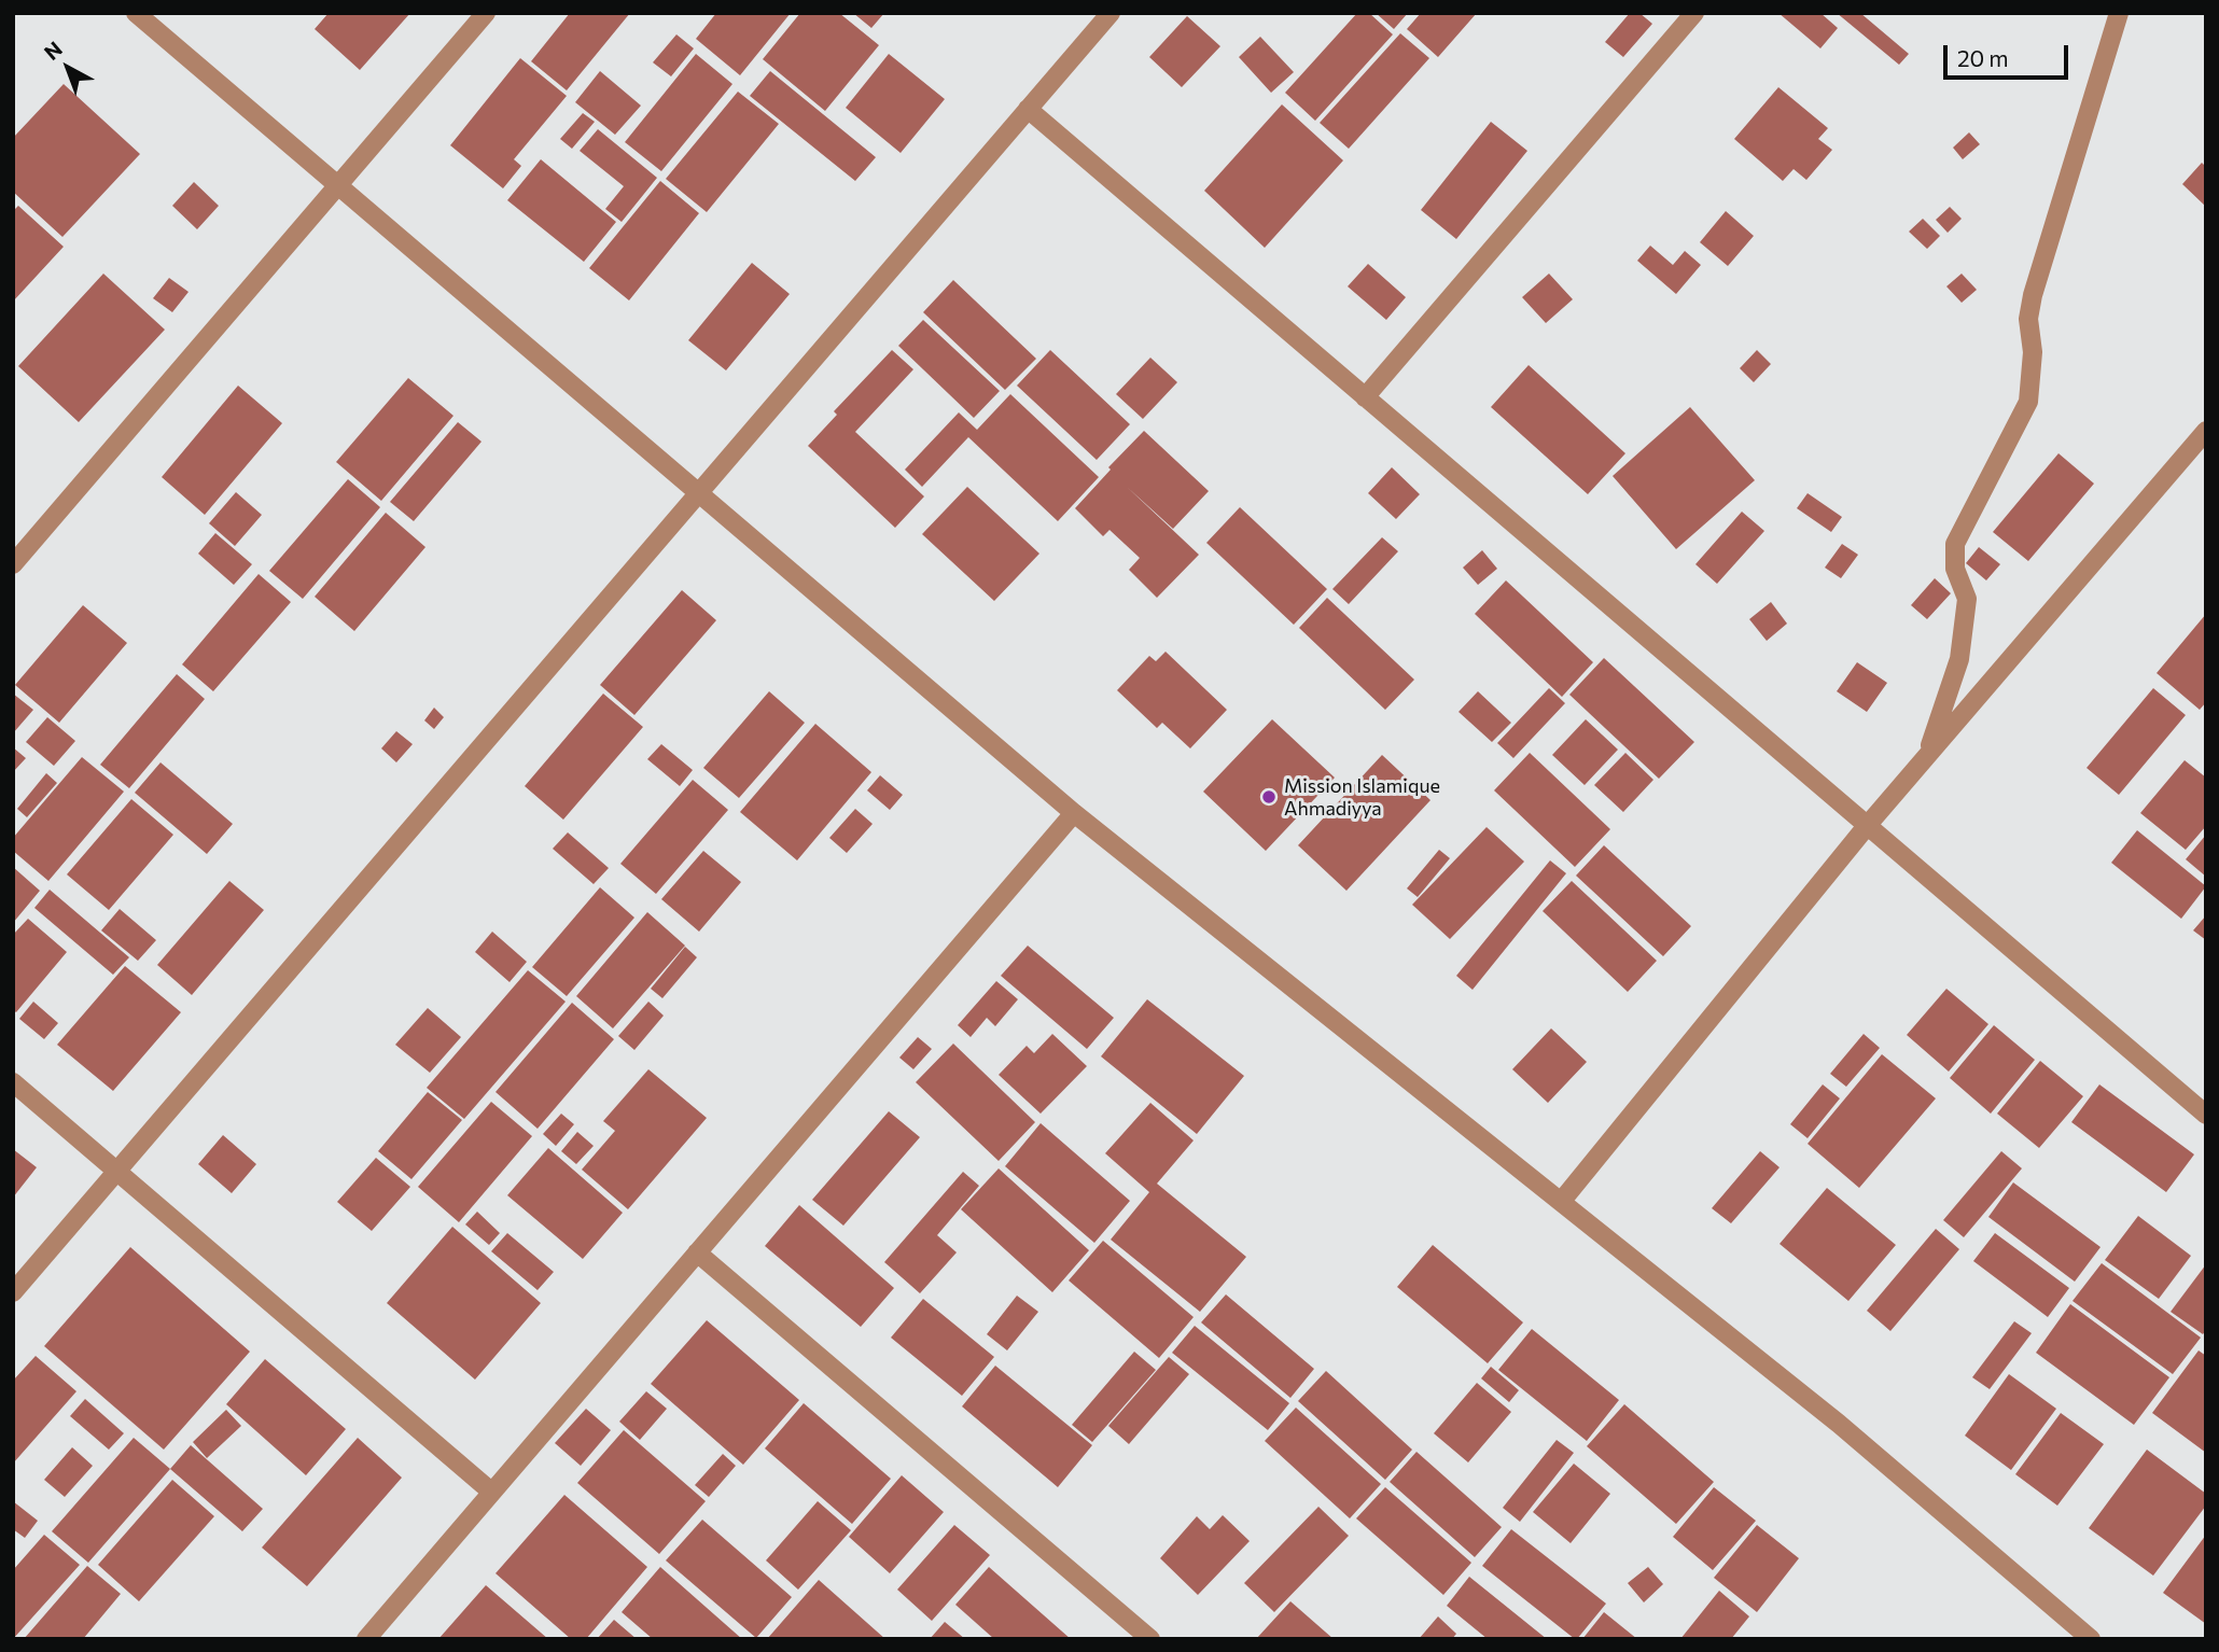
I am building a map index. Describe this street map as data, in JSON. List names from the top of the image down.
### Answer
{
  "places": ["Mission Islamique Ahmadiyya"],
  "scale_bar": "20 m",
  "north": "top left"
}
